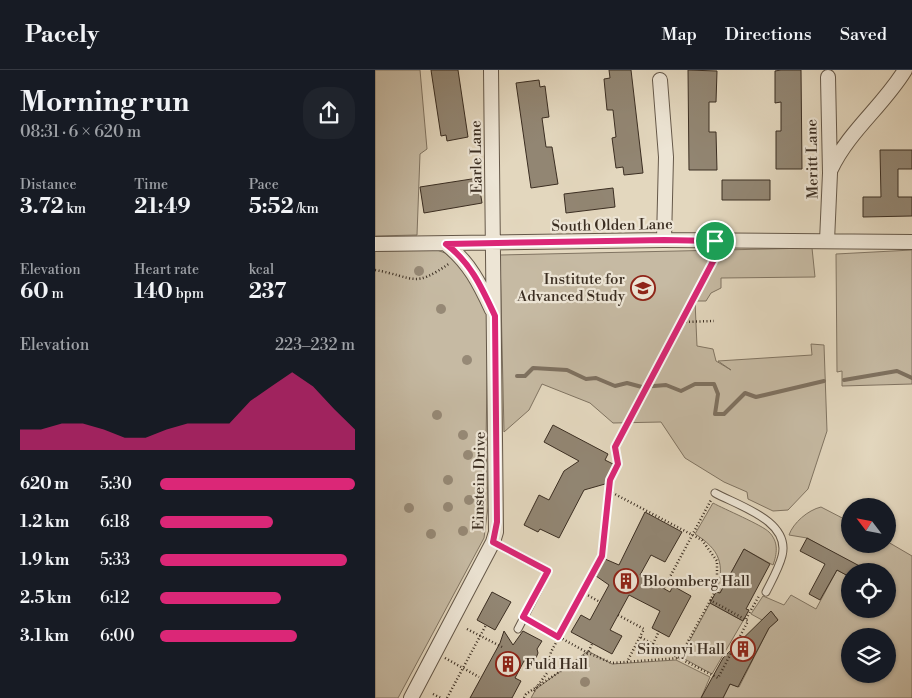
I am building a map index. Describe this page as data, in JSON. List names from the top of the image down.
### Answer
{
  "streets": {
    "street": [
      "Earle Lane",
      "Meritt Lane",
      "South Olden Lane",
      "Einstein Drive"
    ]
  },
  "crossings": [
    ["Earle Lane", "South Olden Lane"],
    ["Earle Lane", "Einstein Drive"],
    ["Meritt Lane", "South Olden Lane"],
    ["South Olden Lane", "Einstein Drive"]
  ],
  "places": {
    "school or university": ["Institute for Advanced Study"],
    "building": ["Bloomberg Hall", "Simonyi Hall", "Fuld Hall"]
  },
  "north": "top left",
  "page": {
    "header": "Pacely",
    "nav": ["Map", "Directions", "Saved"],
    "heading": ["Morning run", "08:31 · 6 × 620 m"],
    "stats": [
      ["Distance", "3.72 km"],
      ["Time", "21:49"],
      ["Pace", "5:52 /km"],
      ["Elevation", "60 m"],
      ["Heart rate", "140 bpm"],
      ["kcal", "237"]
    ],
    "chart": ["Elevation", "223–232 m"],
    "list": [
      {
        "name": "620 m",
        "note": "5:30"
      },
      {
        "name": "1.2 km",
        "note": "6:18"
      },
      {
        "name": "1.9 km",
        "note": "5:33"
      },
      {
        "name": "2.5 km",
        "note": "6:12"
      },
      {
        "name": "3.1 km",
        "note": "6:00"
      }
    ]
  }
}
